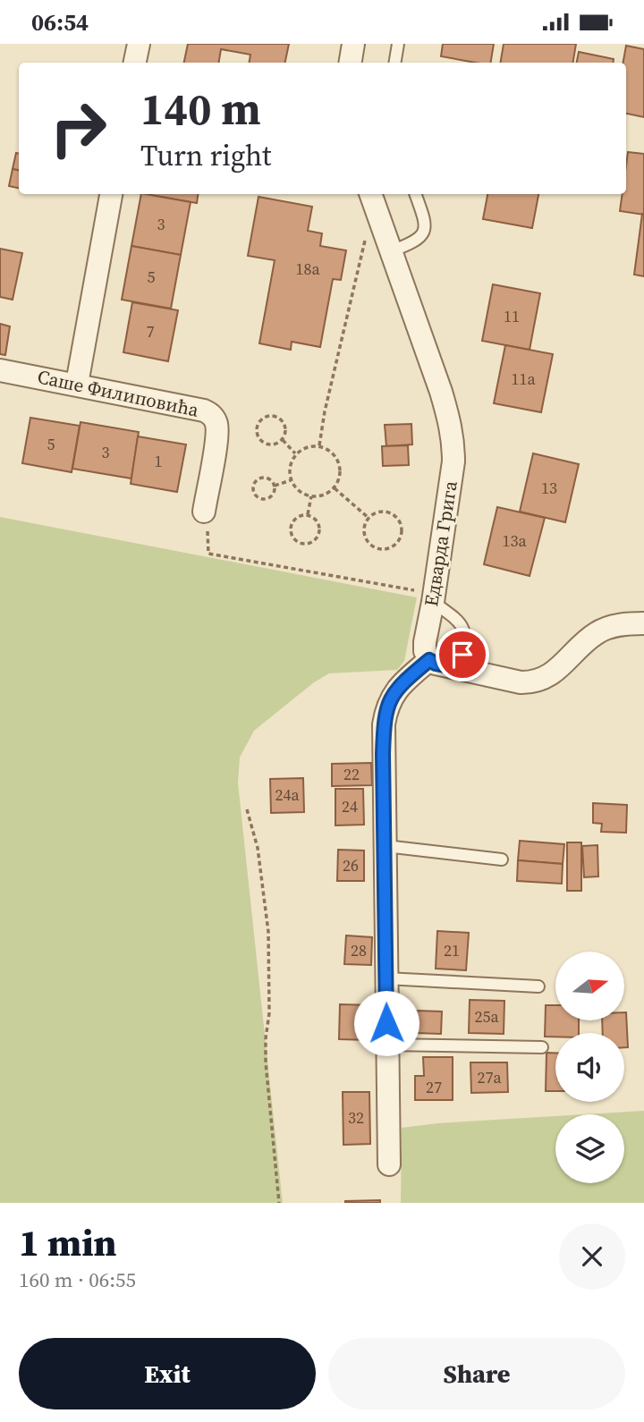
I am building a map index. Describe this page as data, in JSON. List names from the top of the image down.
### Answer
{
  "streets": {
    "street": ["Саше Филиповића", "Едварда Грига"]
  },
  "house_numbers": [
    "3",
    "18a",
    "5",
    "11",
    "7",
    "11a",
    "5",
    "3",
    "1",
    "13",
    "13a",
    "22",
    "24a",
    "24",
    "26",
    "28",
    "21",
    "25a",
    "27a",
    "27",
    "32"
  ],
  "north": "right",
  "page": {
    "status": "06:54",
    "turn": ["140 m", "Turn right"],
    "heading": ["1 min", "160 m · 06:55"],
    "buttons": ["Exit", "Share"]
  }
}
